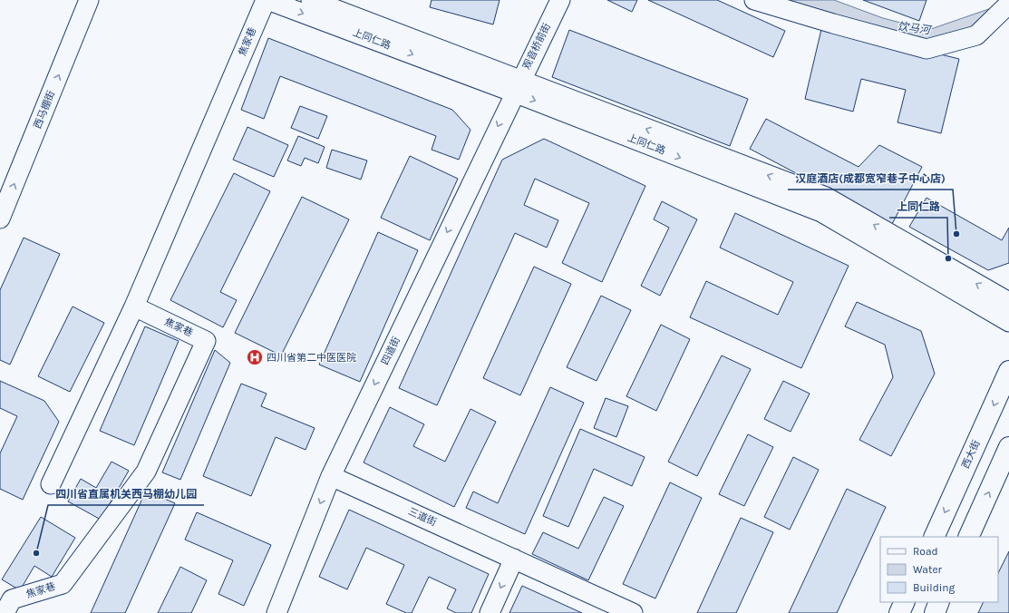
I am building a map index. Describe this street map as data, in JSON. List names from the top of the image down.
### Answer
{
  "streets": {
    "main road": ["西大街"],
    "street": [
      "上同仁路",
      "焦家巷",
      "观音桥前街",
      "西马棚街",
      "四道街",
      "三道街"
    ]
  },
  "crossings": [
    ["上同仁路", "焦家巷"],
    ["上同仁路", "观音桥前街"],
    ["上同仁路", "四道街"],
    ["观音桥前街", "四道街"],
    ["四道街", "三道街"]
  ],
  "one_way": ["西马棚街", "四道街"],
  "water": ["饮马河"],
  "places": {
    "other": ["汉庭酒店(成都宽窄巷子中心店)", "上同仁路", "四川省直属机关西马棚幼儿园"],
    "hospital": ["四川省第二中医医院"]
  },
  "legend": ["Road", "Water", "Building"]
}
